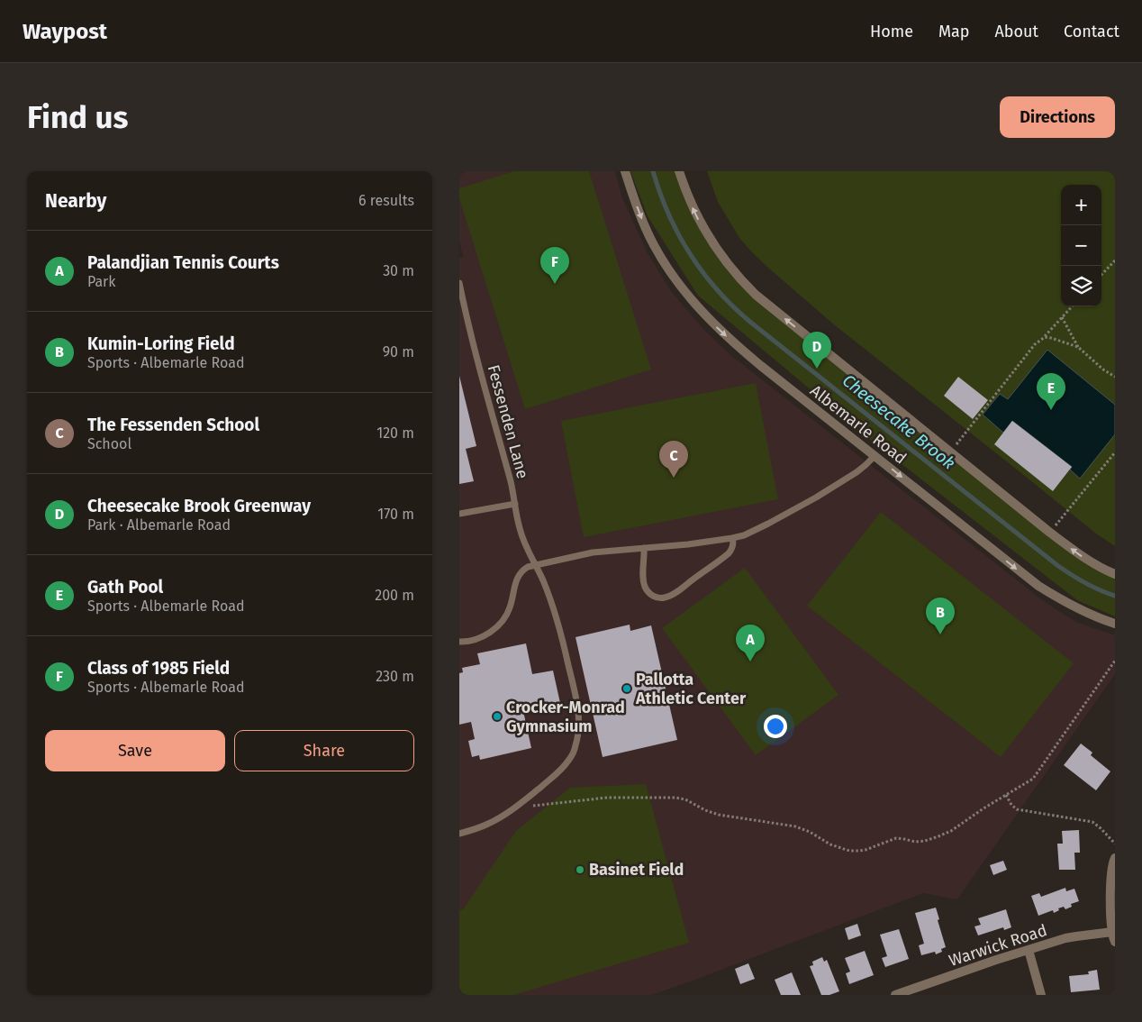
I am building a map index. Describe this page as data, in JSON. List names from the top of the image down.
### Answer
{
  "streets": {
    "street": ["Albemarle Road", "Warwick Road"],
    "lane": ["Fessenden Lane"]
  },
  "water": ["Cheesecake Brook"],
  "places": ["Pallotta Athletic Center", "Crocker-Monrad Gymnasium", "Basinet Field"],
  "page": {
    "header": "Waypost",
    "nav": [
      "Home",
      "Map",
      "About",
      "Contact"
    ],
    "buttons": [
      "Directions",
      ["Save", "Share"]
    ],
    "title": "Find us",
    "heading": ["Nearby", "6 results"],
    "map_buttons": ["+", "−"],
    "list": [
      {
        "mark": "A",
        "name": "Palandjian Tennis Courts",
        "note": "Park",
        "value": "30 m"
      },
      {
        "mark": "B",
        "name": "Kumin-Loring Field",
        "note": "Sports · Albemarle Road",
        "value": "90 m"
      },
      {
        "mark": "C",
        "name": "The Fessenden School",
        "note": "School",
        "value": "120 m"
      },
      {
        "mark": "D",
        "name": "Cheesecake Brook Greenway",
        "note": "Park · Albemarle Road",
        "value": "170 m"
      },
      {
        "mark": "E",
        "name": "Gath Pool",
        "note": "Sports · Albemarle Road",
        "value": "200 m"
      },
      {
        "mark": "F",
        "name": "Class of 1985 Field",
        "note": "Sports · Albemarle Road",
        "value": "230 m"
      }
    ],
    "pins": [
      "F",
      "D",
      "E",
      "C",
      "B",
      "A"
    ]
  }
}
